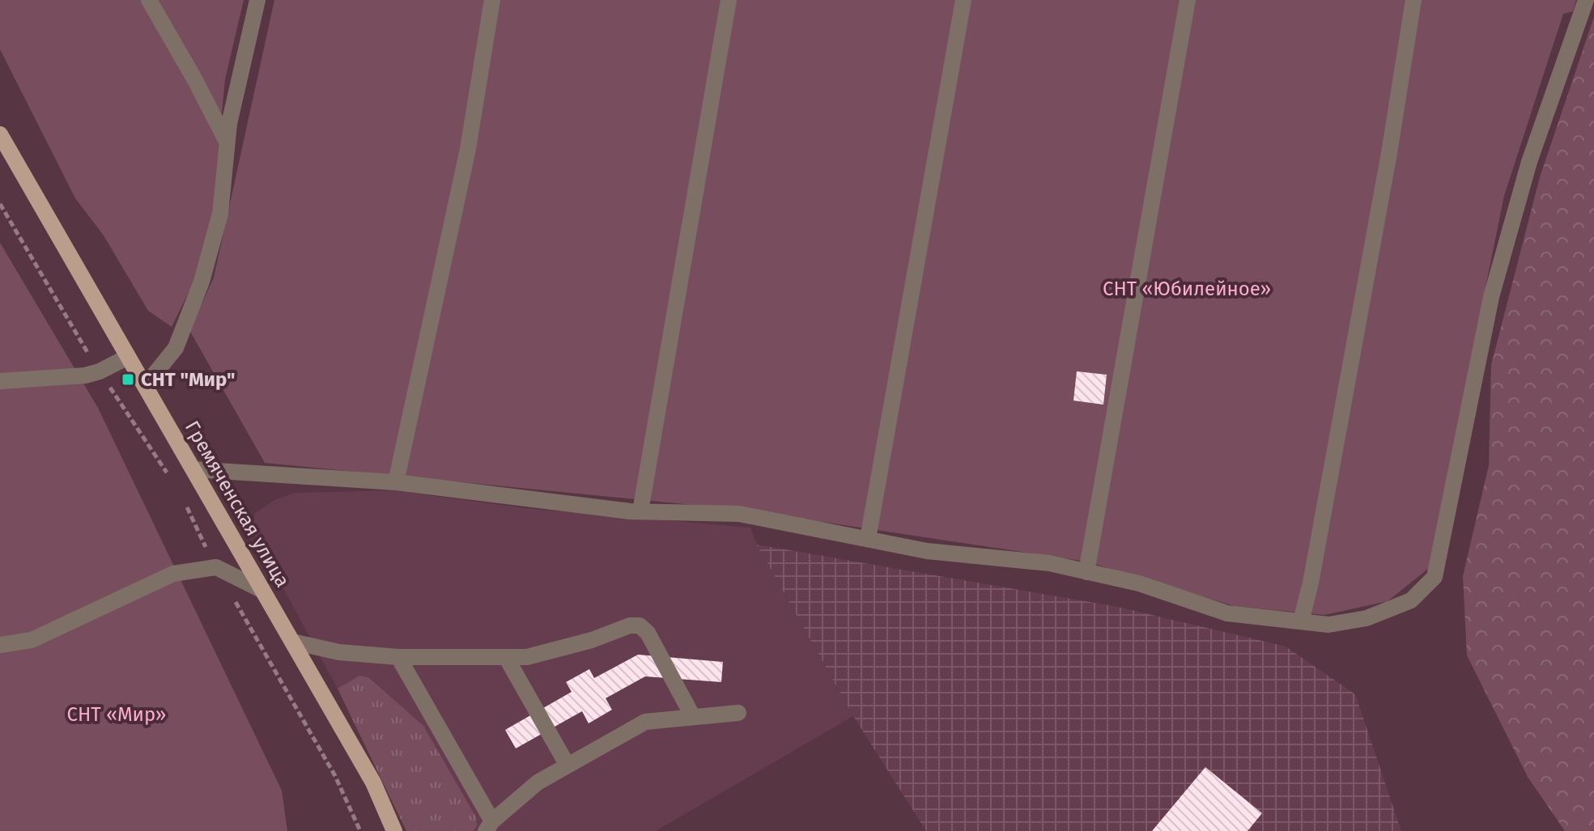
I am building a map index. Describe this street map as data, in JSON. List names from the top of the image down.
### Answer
{
  "streets": {
    "main road": ["Гремяченская улица"]
  },
  "parks": ["СНТ «Юбилейное»", "СНТ «Мир»"],
  "places": {
    "transit": ["СНТ \"Мир\""]
  }
}
